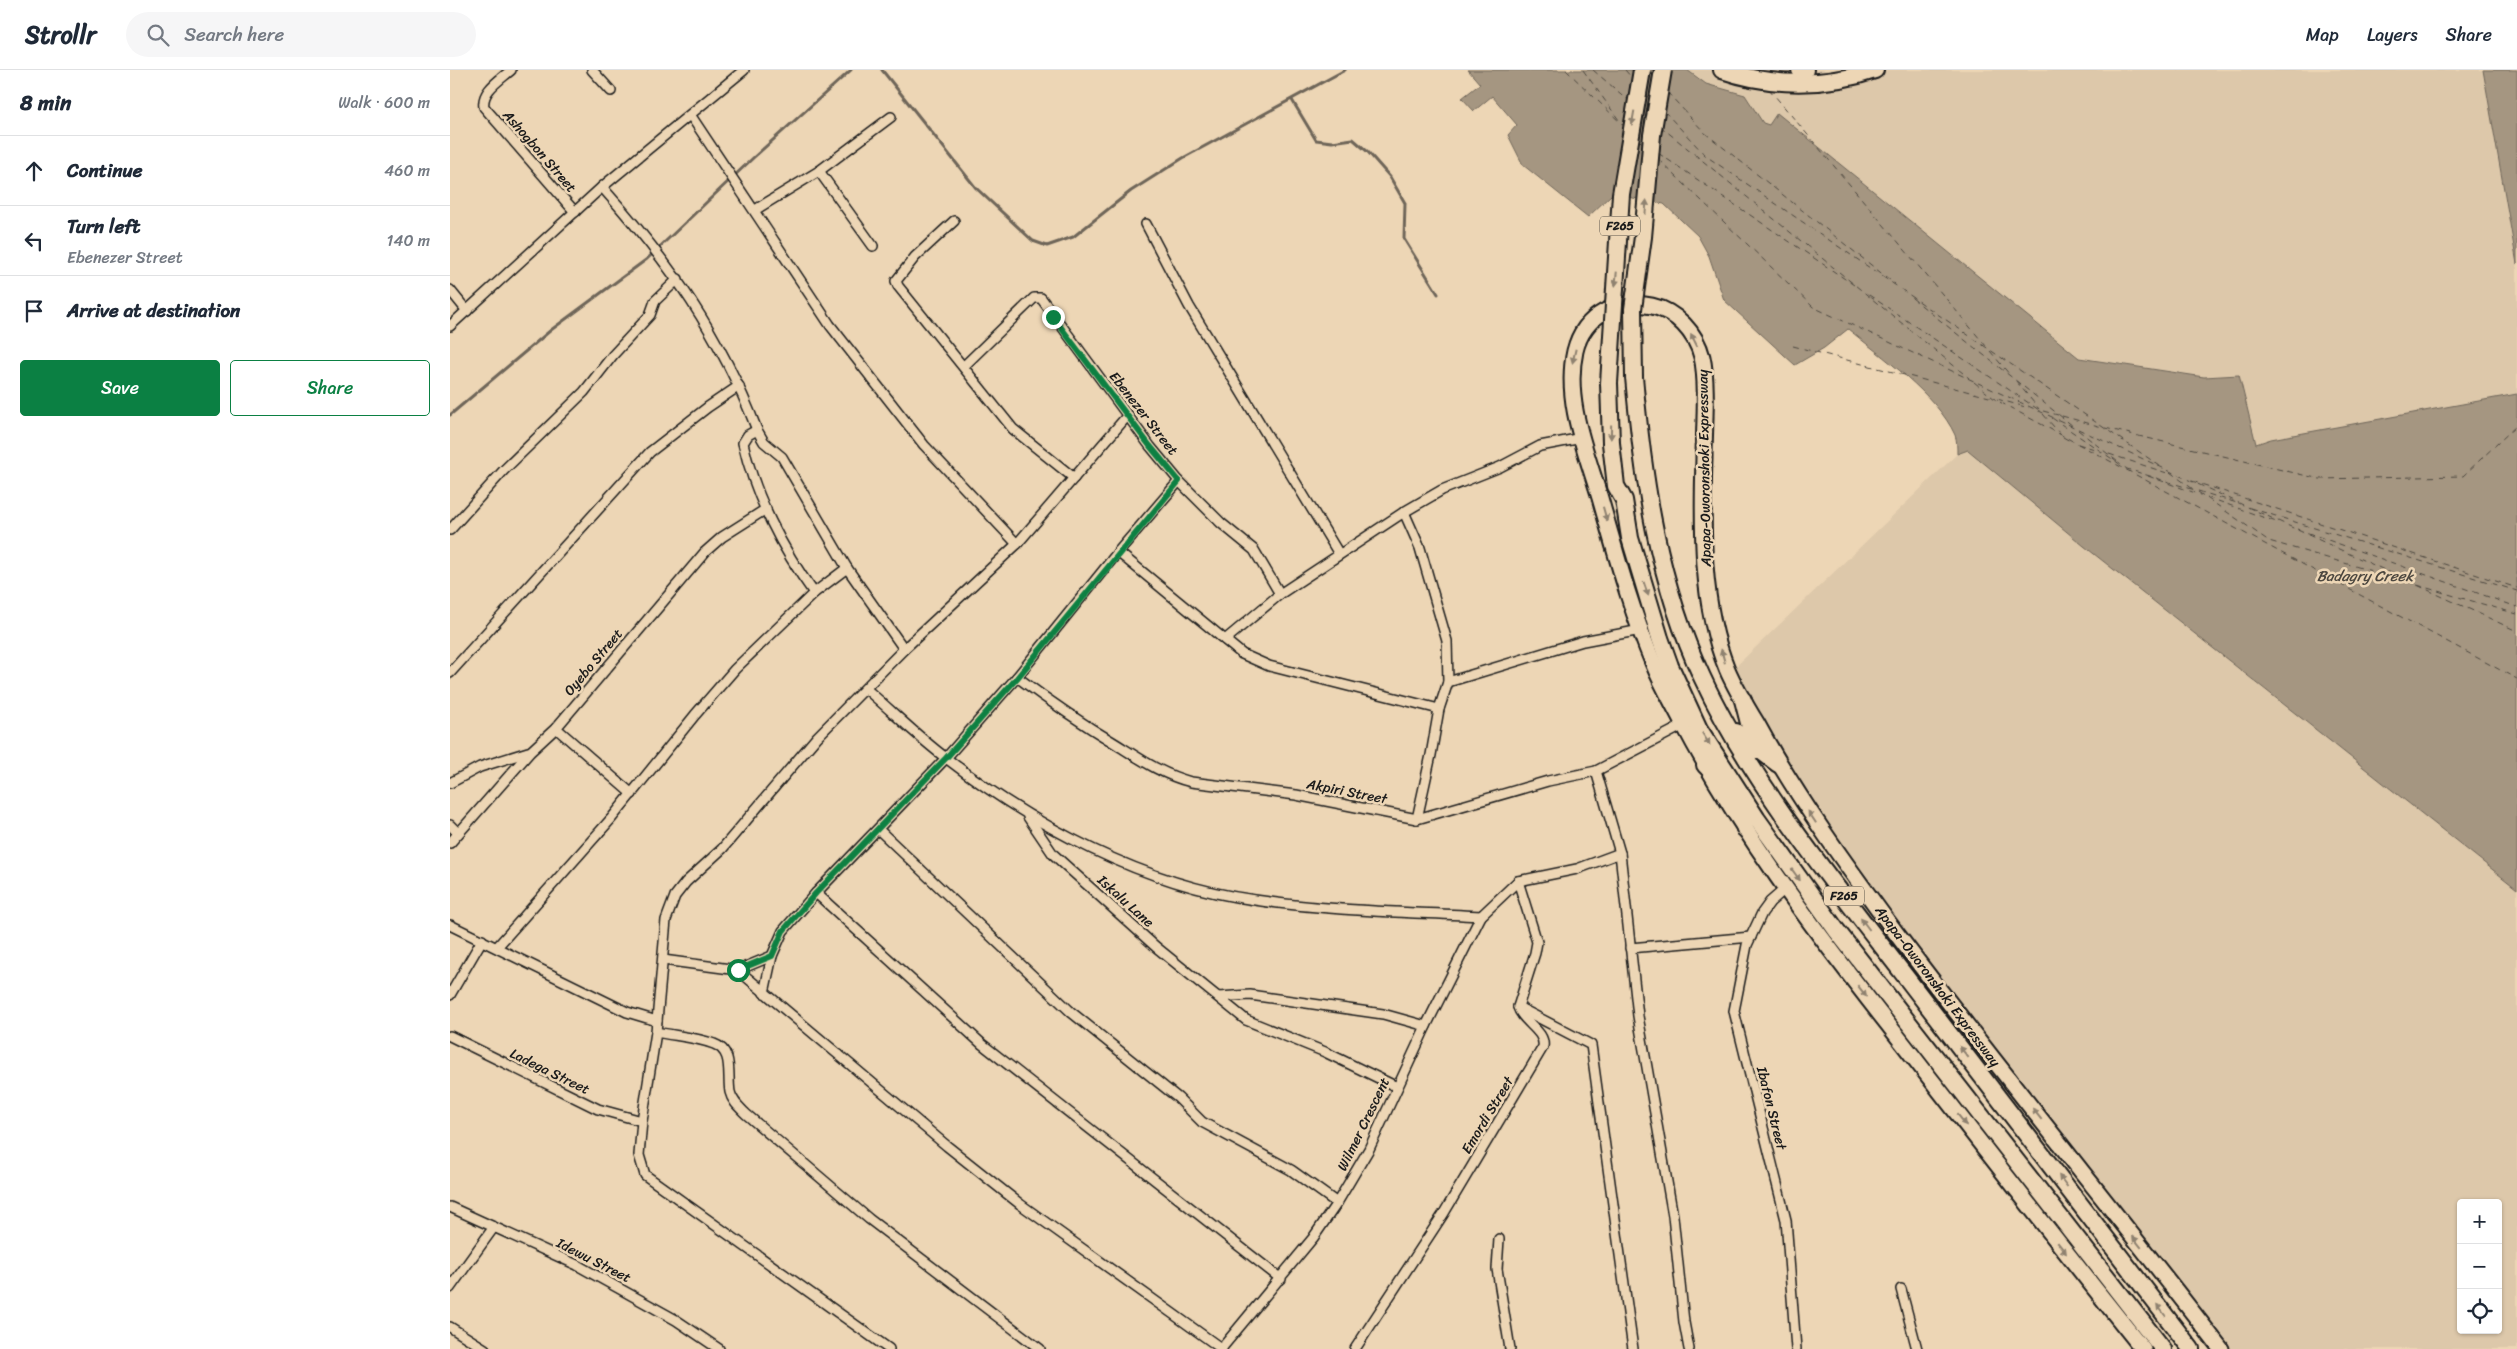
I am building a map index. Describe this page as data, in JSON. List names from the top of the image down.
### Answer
{
  "streets": {
    "highway": ["F265", "Apapa-Oworonshoki Expressway"],
    "street": [
      "Ashogbon Street",
      "Ebenezer Street",
      "Oyebo Street",
      "Akpiri Street",
      "Iskalu Lane",
      "Ladega Street",
      "Ibafon Street",
      "Emordi Street",
      "Wilmer Crescent",
      "Idewu Street"
    ]
  },
  "crossings": [
    ["Apapa-Oworonshoki Expressway", "Akpiri Street"],
    ["Apapa-Oworonshoki Expressway", "Ibafon Street"],
    ["Iskalu Lane", "Wilmer Crescent"]
  ],
  "water": ["Badagry Creek"],
  "page": {
    "header": "Strollr",
    "search": "Search here",
    "nav": ["Map", "Layers", "Share"],
    "heading": ["8 min", "Walk · 600 m"],
    "list": [
      ["Continue", "460 m"],
      ["Turn left", "Ebenezer Street", "140 m"],
      "Arrive at destination"
    ],
    "buttons": ["Save", "Share"],
    "map_buttons": ["+", "−"]
  }
}
